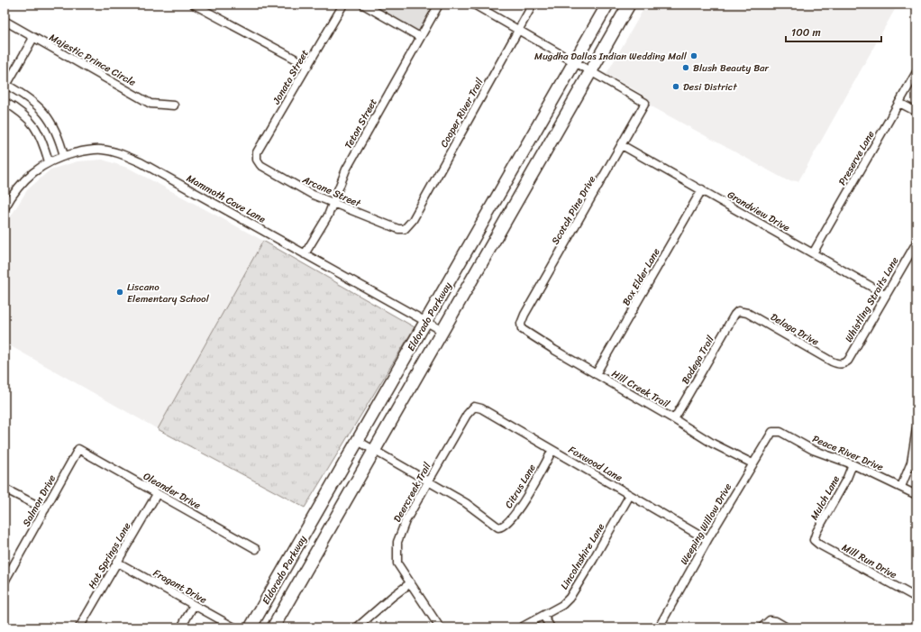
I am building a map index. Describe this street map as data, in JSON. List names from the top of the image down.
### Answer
{
  "streets": {
    "main road": ["Eldorado Parkway"],
    "street": [
      "Majestic Prince Circle",
      "Jonata Street",
      "Cooper River Trail",
      "Teton Street",
      "Preserve Lane",
      "Arcane Street",
      "Mammoth Cave Lane",
      "Scotch Pine Drive",
      "Grandview Drive",
      "Box Elder Lane",
      "Whistling Straits Lane",
      "Delaga Drive",
      "Bodega Trail",
      "Hill Creek Trail",
      "Peace River Drive",
      "Foxwood Lane",
      "Citrus Lane",
      "Oleander Drive",
      "Deercreek Trail",
      "Mulch Lane",
      "Salmon Drive",
      "Weeping Willow Drive",
      "Hot Springs Lane",
      "Lincolnshire Lane",
      "Mill Run Drive",
      "Fragant Drive"
    ]
  },
  "crossings": [
    ["Jonata Street", "Arcane Street"],
    ["Cooper River Trail", "Arcane Street"],
    ["Teton Street", "Arcane Street"],
    ["Teton Street", "Mammoth Cave Lane"],
    ["Preserve Lane", "Grandview Drive"],
    ["Mammoth Cave Lane", "Eldorado Parkway"],
    ["Scotch Pine Drive", "Grandview Drive"],
    ["Scotch Pine Drive", "Eldorado Parkway"],
    ["Scotch Pine Drive", "Hill Creek Trail"],
    ["Grandview Drive", "Box Elder Lane"],
    ["Grandview Drive", "Whistling Straits Lane"],
    ["Box Elder Lane", "Hill Creek Trail"],
    ["Whistling Straits Lane", "Delaga Drive"],
    ["Delaga Drive", "Bodega Trail"],
    ["Bodega Trail", "Hill Creek Trail"],
    ["Hill Creek Trail", "Weeping Willow Drive"],
    ["Peace River Drive", "Mulch Lane"],
    ["Peace River Drive", "Weeping Willow Drive"],
    ["Foxwood Lane", "Citrus Lane"],
    ["Foxwood Lane", "Deercreek Trail"],
    ["Foxwood Lane", "Weeping Willow Drive"],
    ["Foxwood Lane", "Lincolnshire Lane"],
    ["Citrus Lane", "Deercreek Trail"],
    ["Oleander Drive", "Salmon Drive"],
    ["Oleander Drive", "Hot Springs Lane"],
    ["Mulch Lane", "Mill Run Drive"],
    ["Hot Springs Lane", "Fragant Drive"]
  ],
  "places": [
    "Mugdha Dallas Indian Wedding Mall",
    "Blush Beauty Bar",
    "Desi District",
    "Liscano Elementary School"
  ],
  "scale_bar": "100 m"
}
